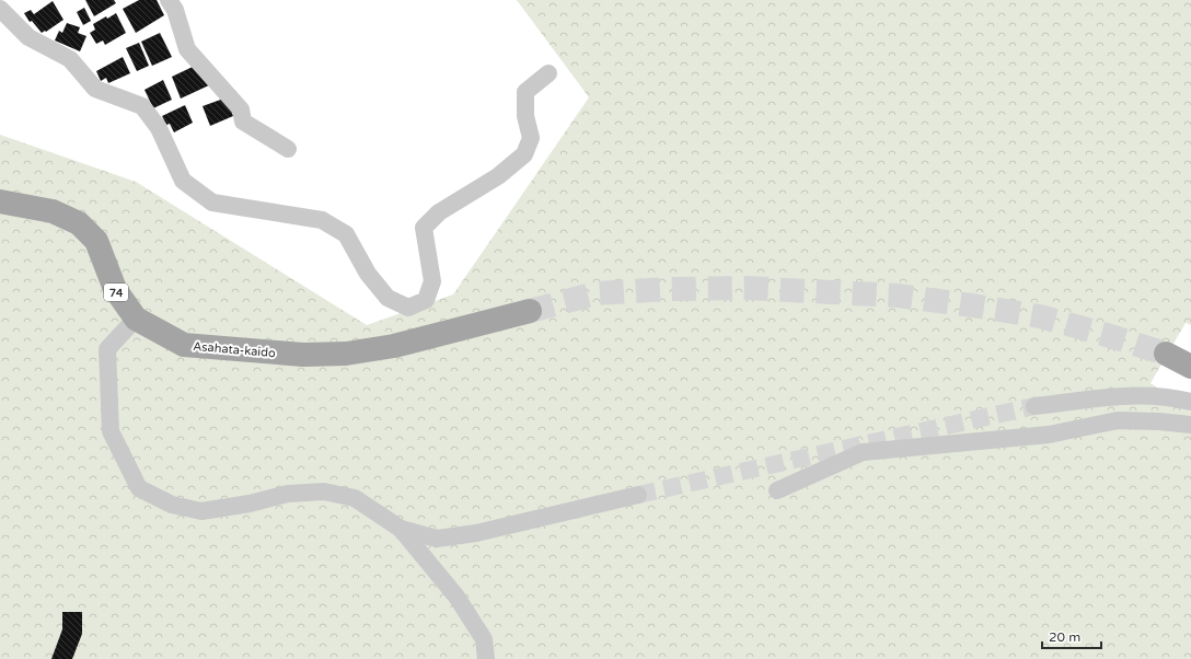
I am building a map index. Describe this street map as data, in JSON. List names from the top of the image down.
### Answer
{
  "streets": {
    "main road": ["74", "Asahata-kaido"]
  },
  "scale_bar": "20 m"
}
